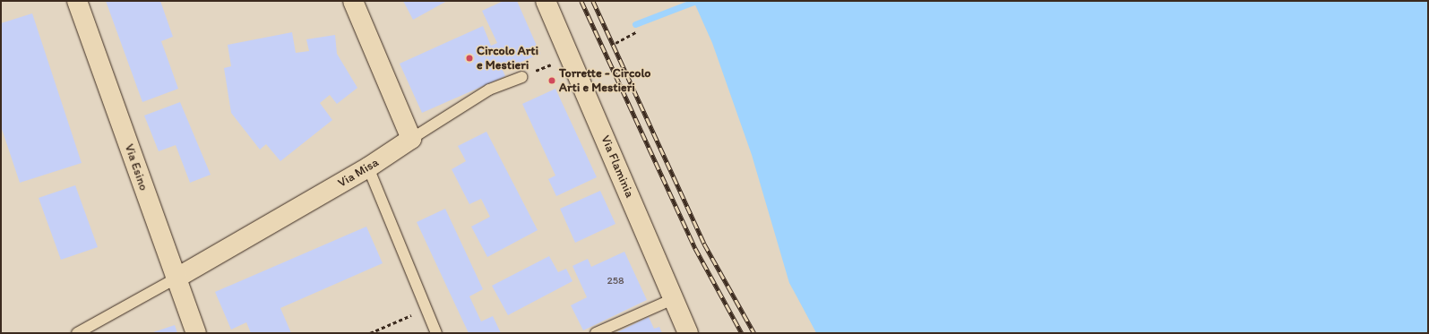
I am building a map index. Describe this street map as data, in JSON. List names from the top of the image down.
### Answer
{
  "streets": {
    "street": ["Via Flaminia", "Via Esino", "Via Misa"]
  },
  "crossings": [
    ["Via Esino", "Via Misa"]
  ],
  "places": ["Circolo Arti e Mestieri", "Torrette - Circolo Arti e Mestieri"],
  "house_numbers": ["258"]
}
